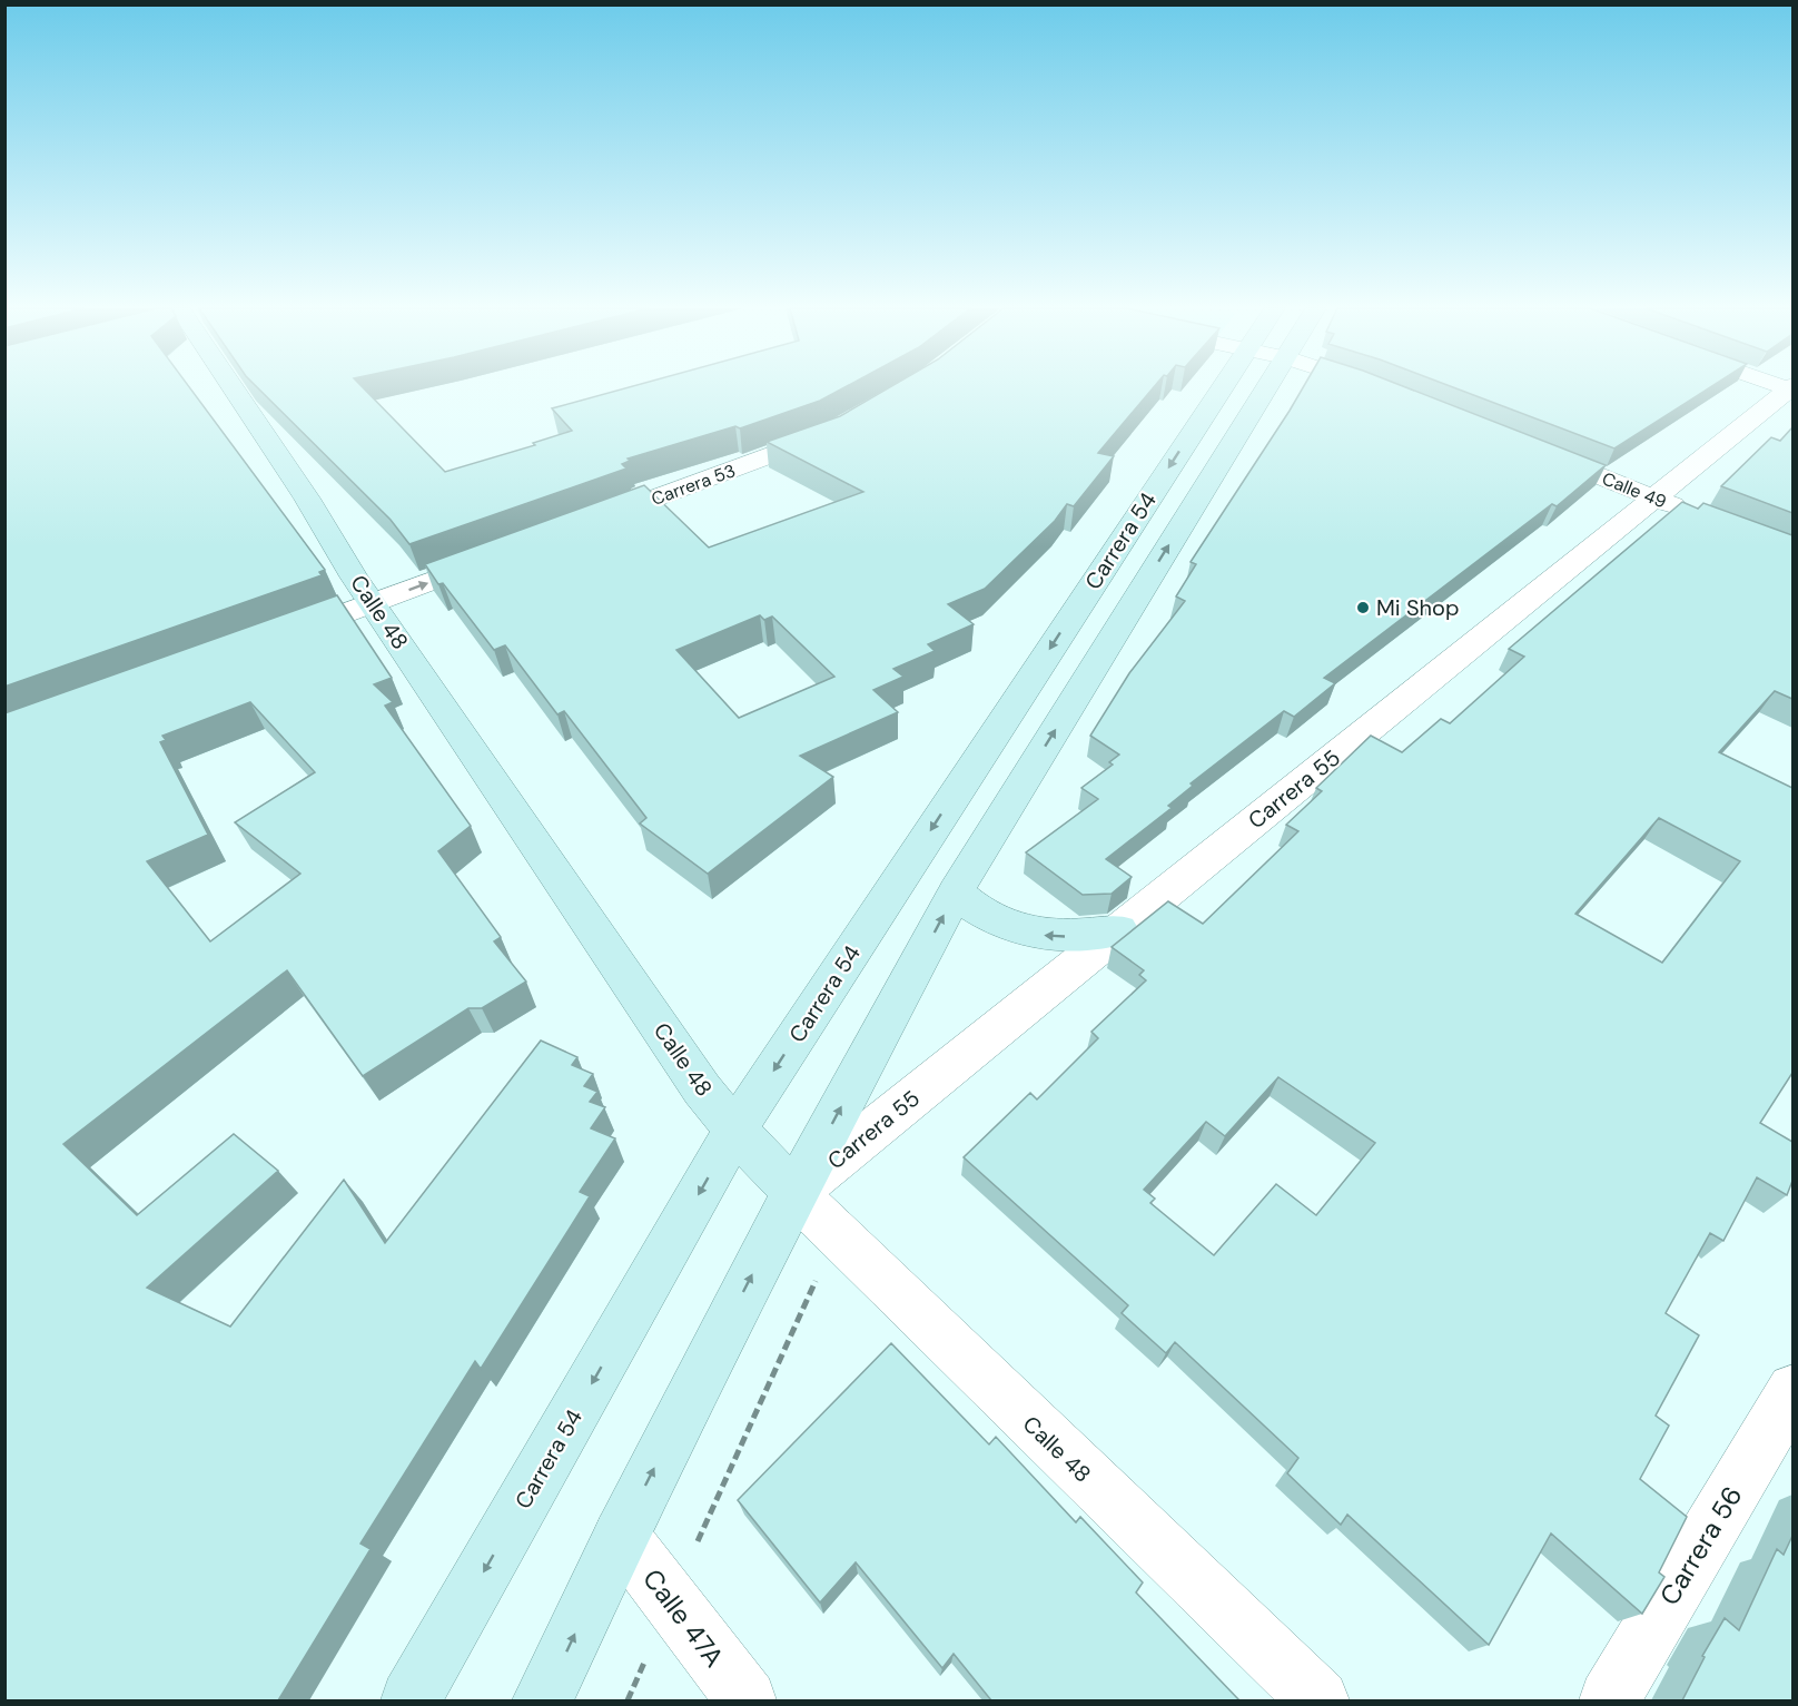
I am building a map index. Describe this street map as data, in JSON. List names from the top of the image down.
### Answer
{
  "streets": {
    "main road": ["Carrera 54", "Calle 48"],
    "street": [
      "Carrera 53",
      "Calle 49",
      "Carrera 55",
      "Carrera 56",
      "Calle 47A"
    ]
  },
  "crossings": [
    ["Calle 49", "Carrera 55"],
    ["Carrera 54", "Calle 48"],
    ["Carrera 54", "Carrera 55"],
    ["Carrera 54", "Calle 47A"],
    ["Calle 48", "Carrera 55"]
  ],
  "places": ["Mi Shop"]
}
